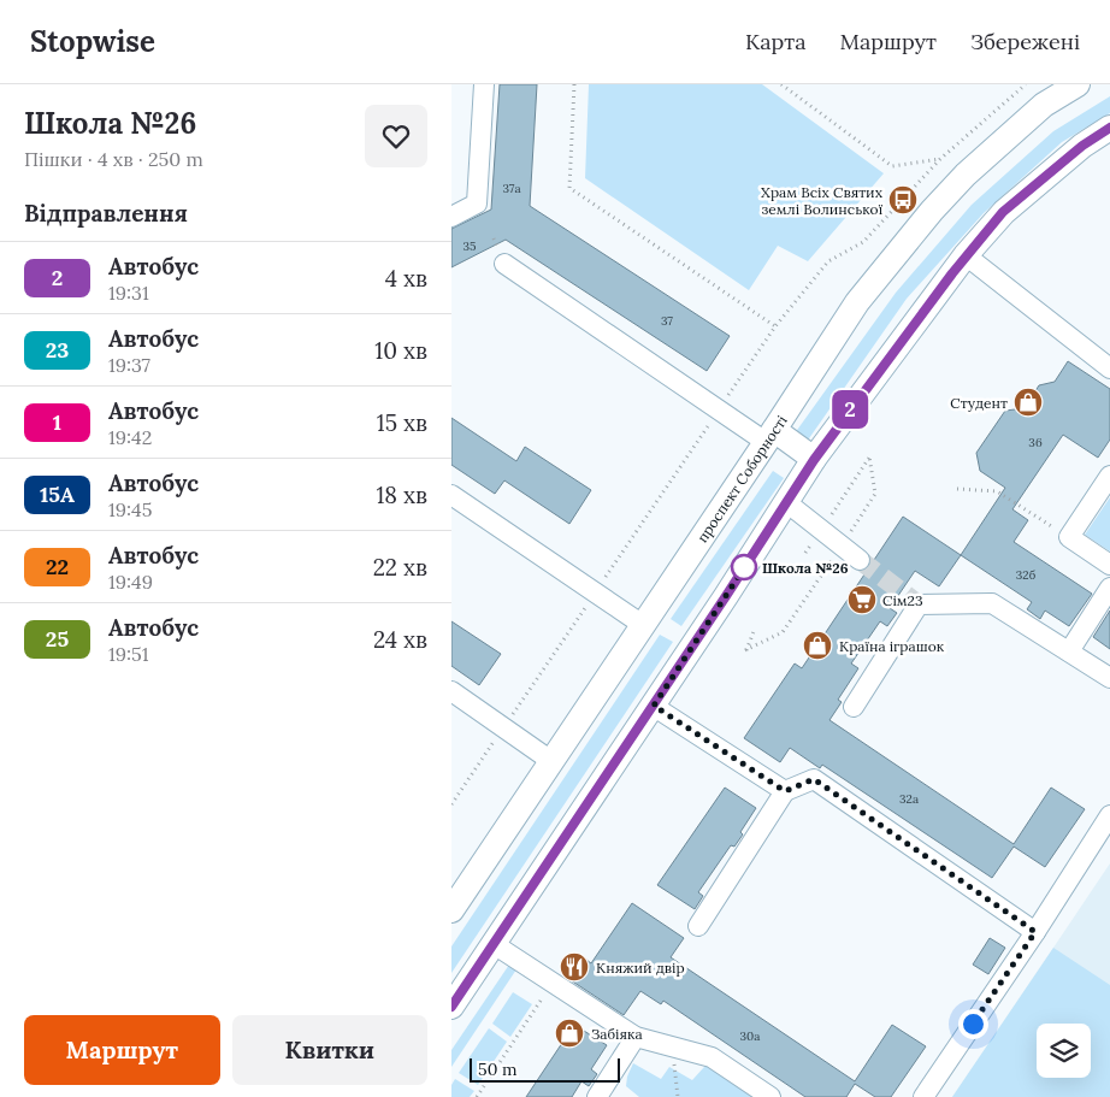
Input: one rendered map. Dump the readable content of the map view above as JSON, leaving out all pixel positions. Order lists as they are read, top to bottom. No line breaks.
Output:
{"streets":{"main road":["проспект Соборності"]},"places":{"bus stop":["Храм Всіх Святих землі Волинської"],"shop":["Студент","Країна іграшок","Забіяка"],"other":["Школа №26"],"supermarket":["Сім23"],"restaurant":["Княжий двір"]},"lines":["bus line 2"],"house_numbers":["37а","35","37","36","32б","32а","30а"],"scale_bar":"50 m","page":{"header":"Stopwise","nav":["Карта","Маршрут","Збережені"],"heading":[["Школа №26","Пішки · 4 хв · 250 m"],"Відправлення"],"on_map":"2","list":[{"mark":"2","name":"Автобус","note":"19:31","value":"4 хв"},{"mark":"23","name":"Автобус","note":"19:37","value":"10 хв"},{"mark":"1","name":"Автобус","note":"19:42","value":"15 хв"},{"mark":"15А","name":"Автобус","note":"19:45","value":"18 хв"},{"mark":"22","name":"Автобус","note":"19:49","value":"22 хв"},{"mark":"25","name":"Автобус","note":"19:51","value":"24 хв"}],"buttons":["Маршрут","Квитки"],"scale":"50 m"}}
